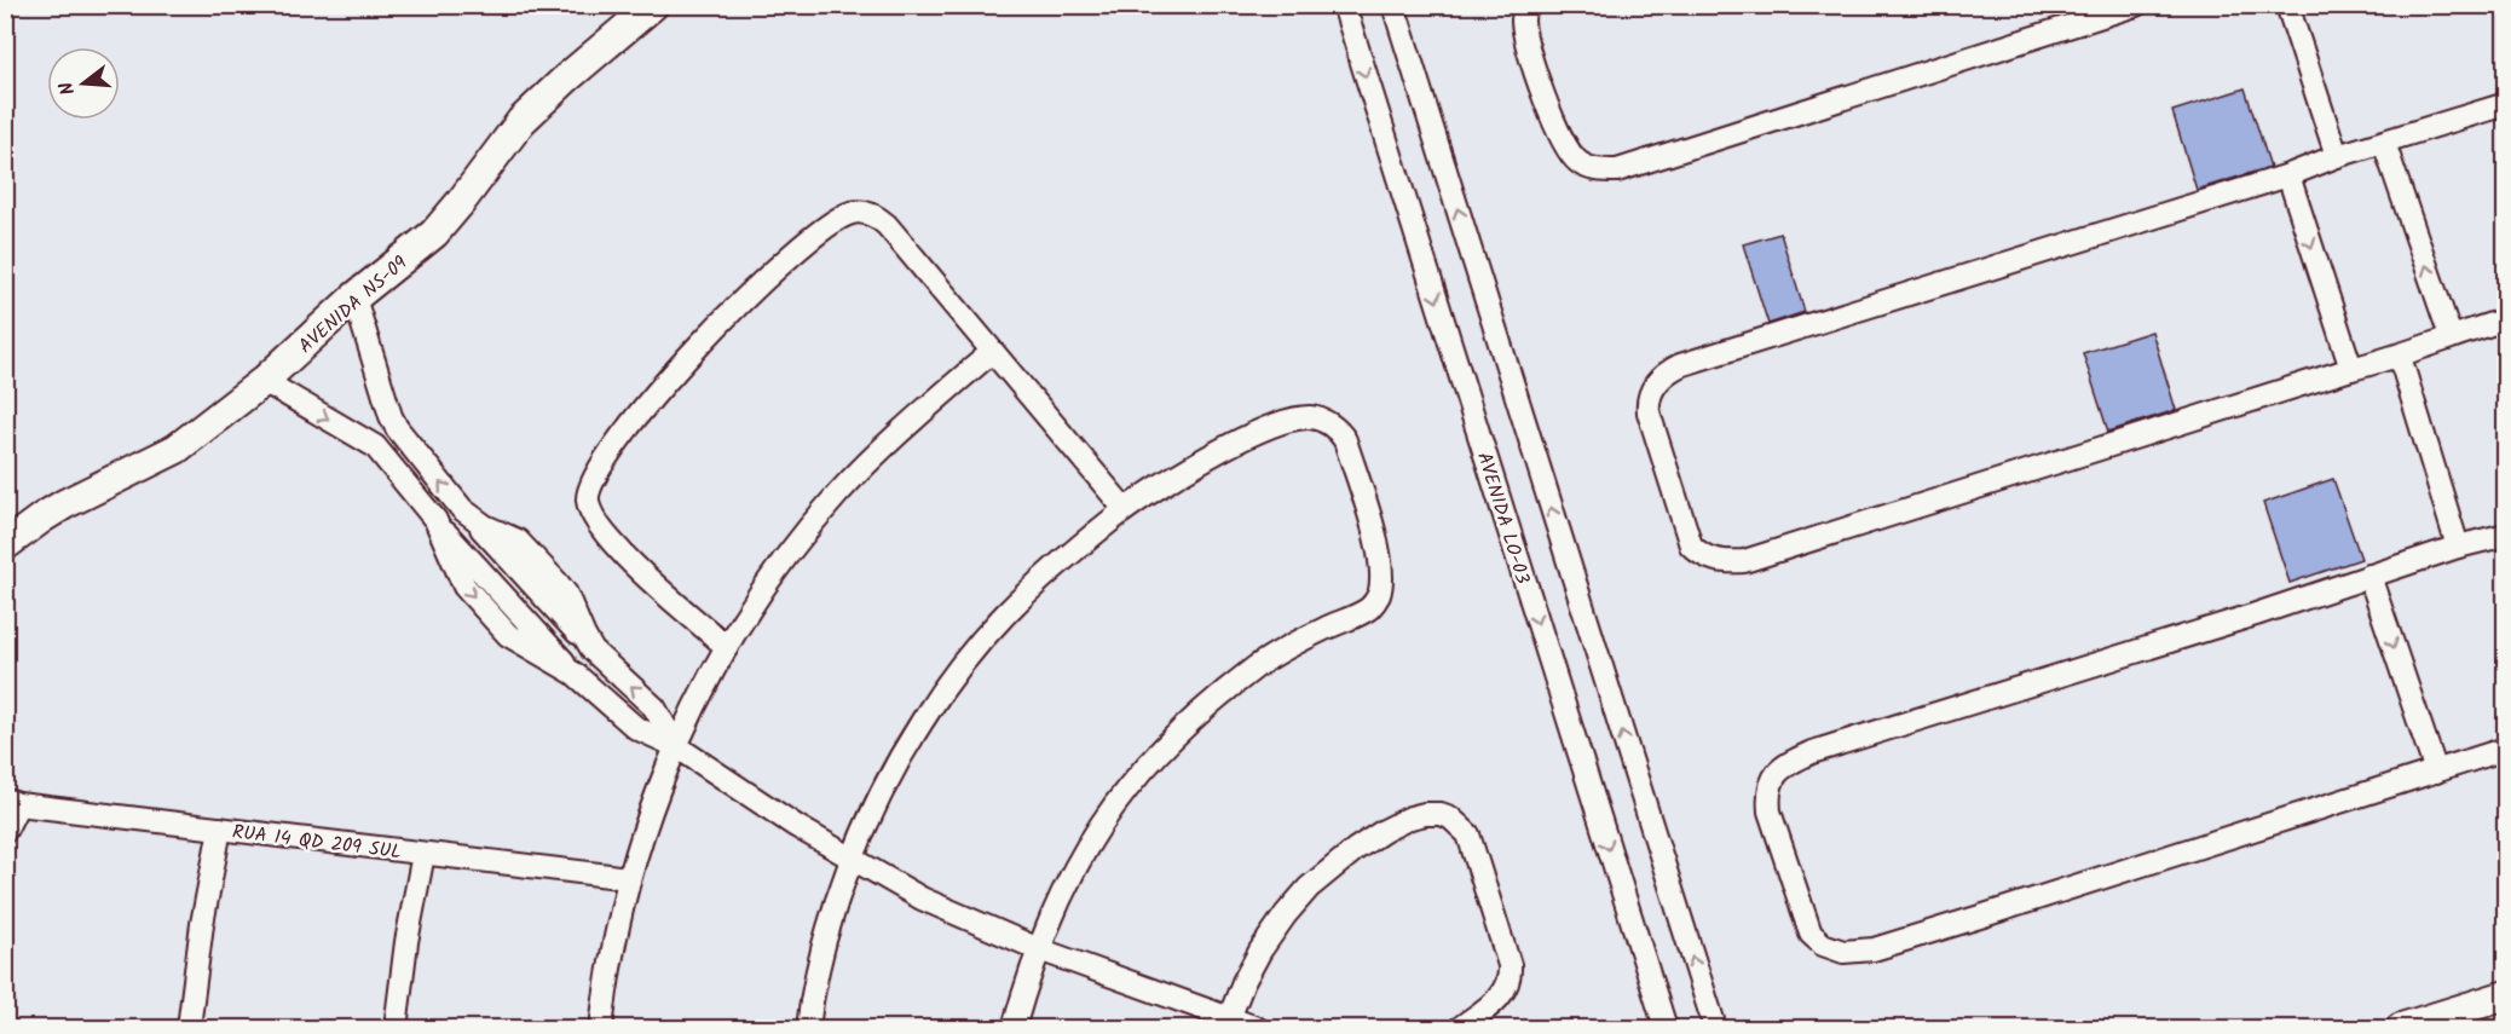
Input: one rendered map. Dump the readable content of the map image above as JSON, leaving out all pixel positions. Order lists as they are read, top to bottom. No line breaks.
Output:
{"streets":{"street":["AVENIDA NS-09","AVENIDA LO-03","RUA 14 QD 209 SUL"]},"north":"left"}
